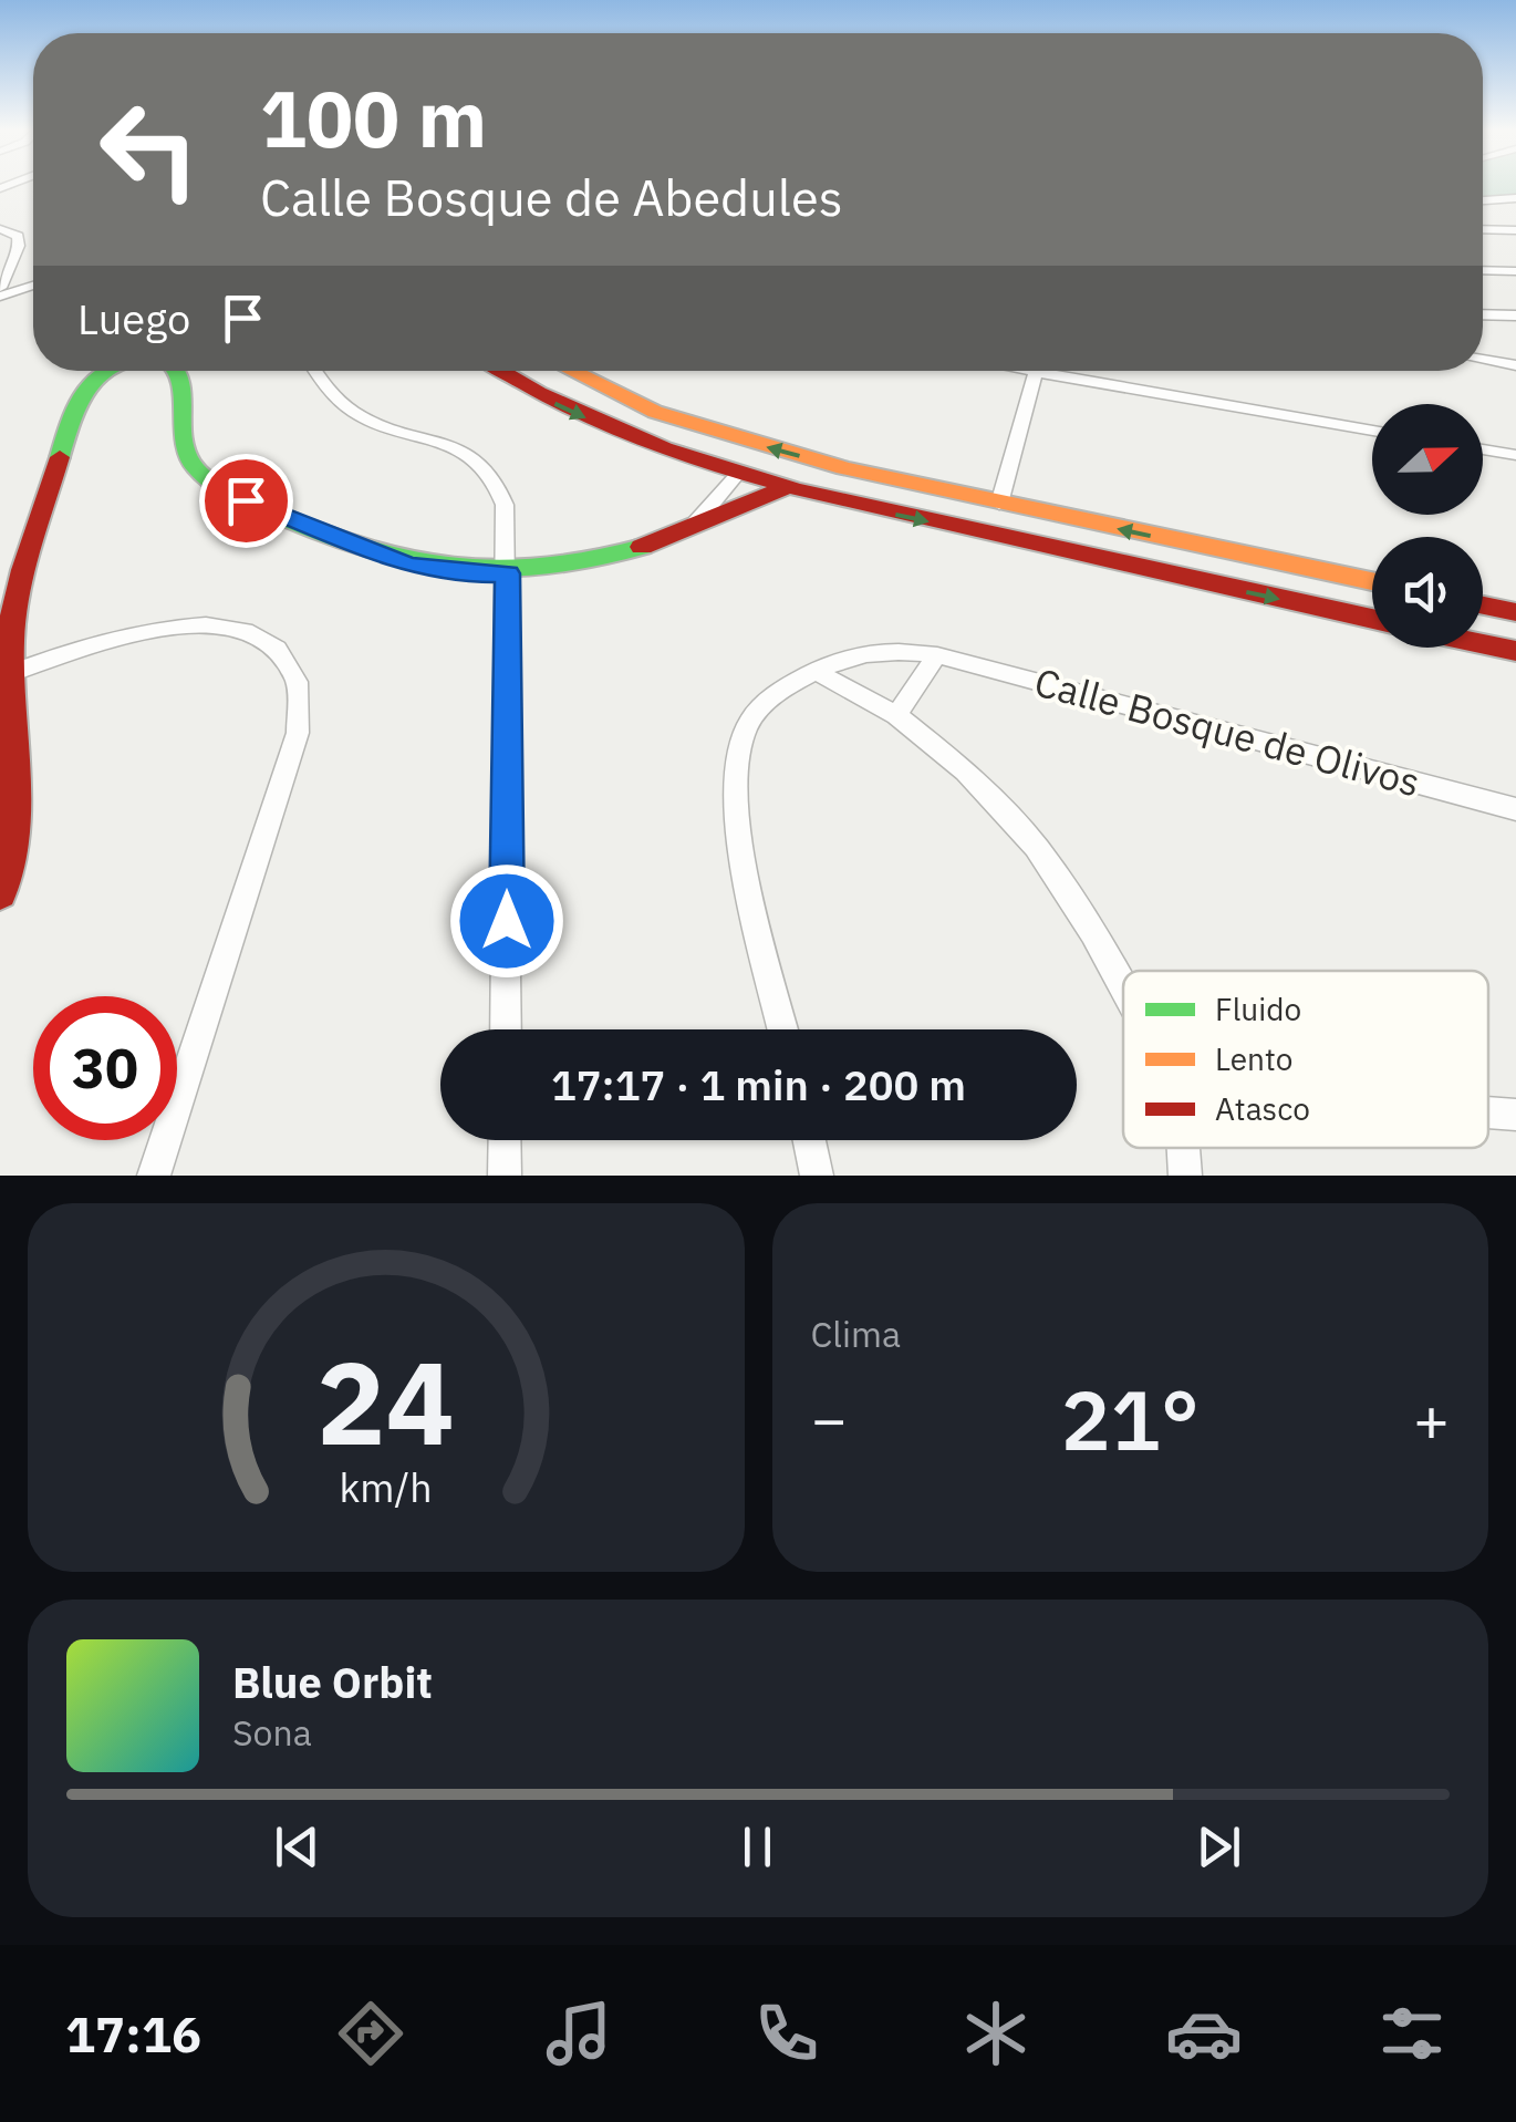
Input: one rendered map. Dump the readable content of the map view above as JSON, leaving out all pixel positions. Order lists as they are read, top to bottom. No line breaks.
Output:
{"streets":{"street":["Calle Bosque de Olivos"]},"legend":["Fluido","Lento","Atasco"],"north":"right","page":{"turn":["100 m","Calle Bosque de Abedules"],"then":"Luego","limit":"30","trip":"17:17 · 1 min · 200 m","tile":"Clima","heat":["−","21°","+"],"song":["Blue Orbit","Sona"],"tabs":"17:16","gauge":["24","km/h"]}}
